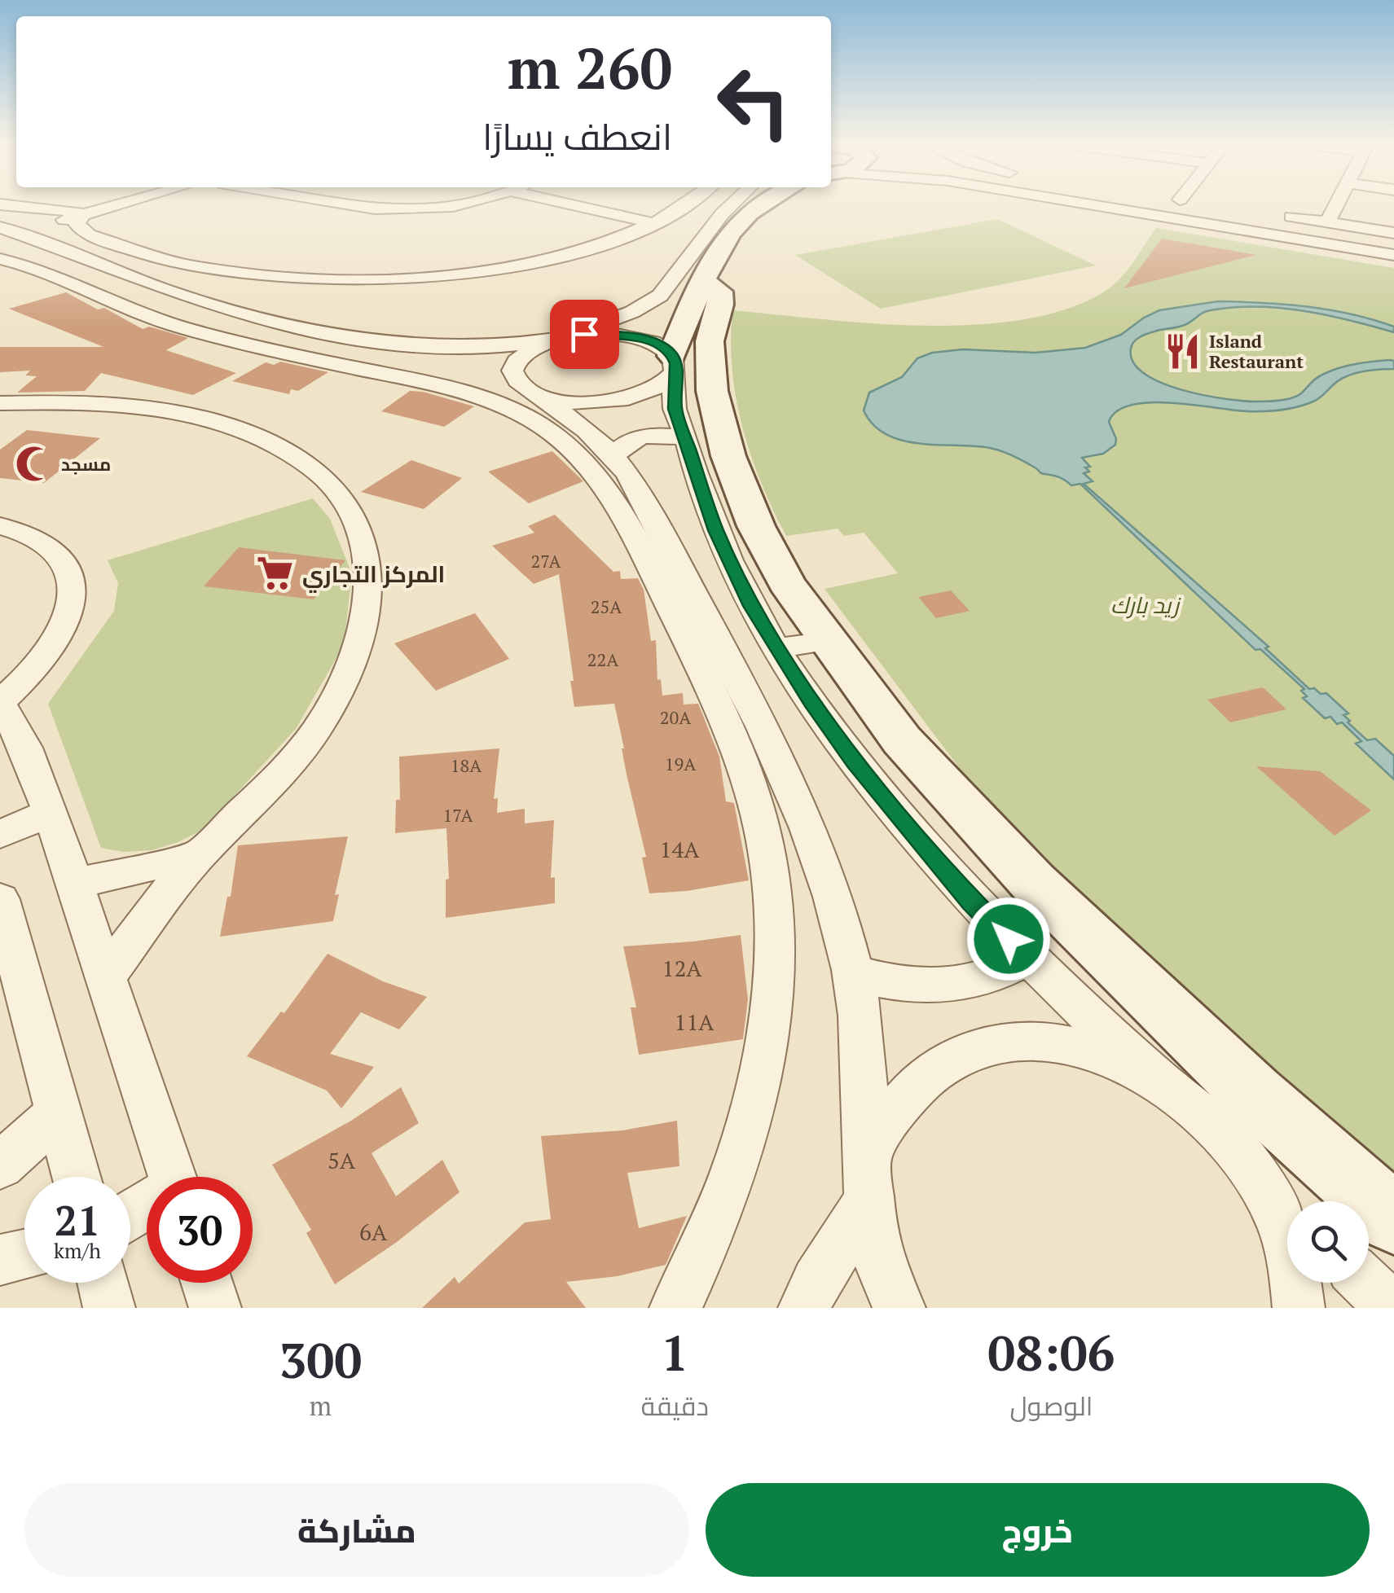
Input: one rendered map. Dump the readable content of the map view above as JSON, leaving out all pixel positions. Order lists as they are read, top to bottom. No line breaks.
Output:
{"parks":["زيد بارك"],"places":{"restaurant":["Island Restaurant"],"mosque":["مسجد"],"supermarket":["المركز التجاري"]},"house_numbers":["27A","25A","22A","20A","19A","18A","17A","14A","12A","11A","5A","6A"],"page":{"turn":["260 m","انعطف يسارًا"],"speed":"21 km/h","limit":"30","eta":["08:06","الوصول","1","دقيقة","300","m"],"buttons":["خروج","مشاركة"]}}
